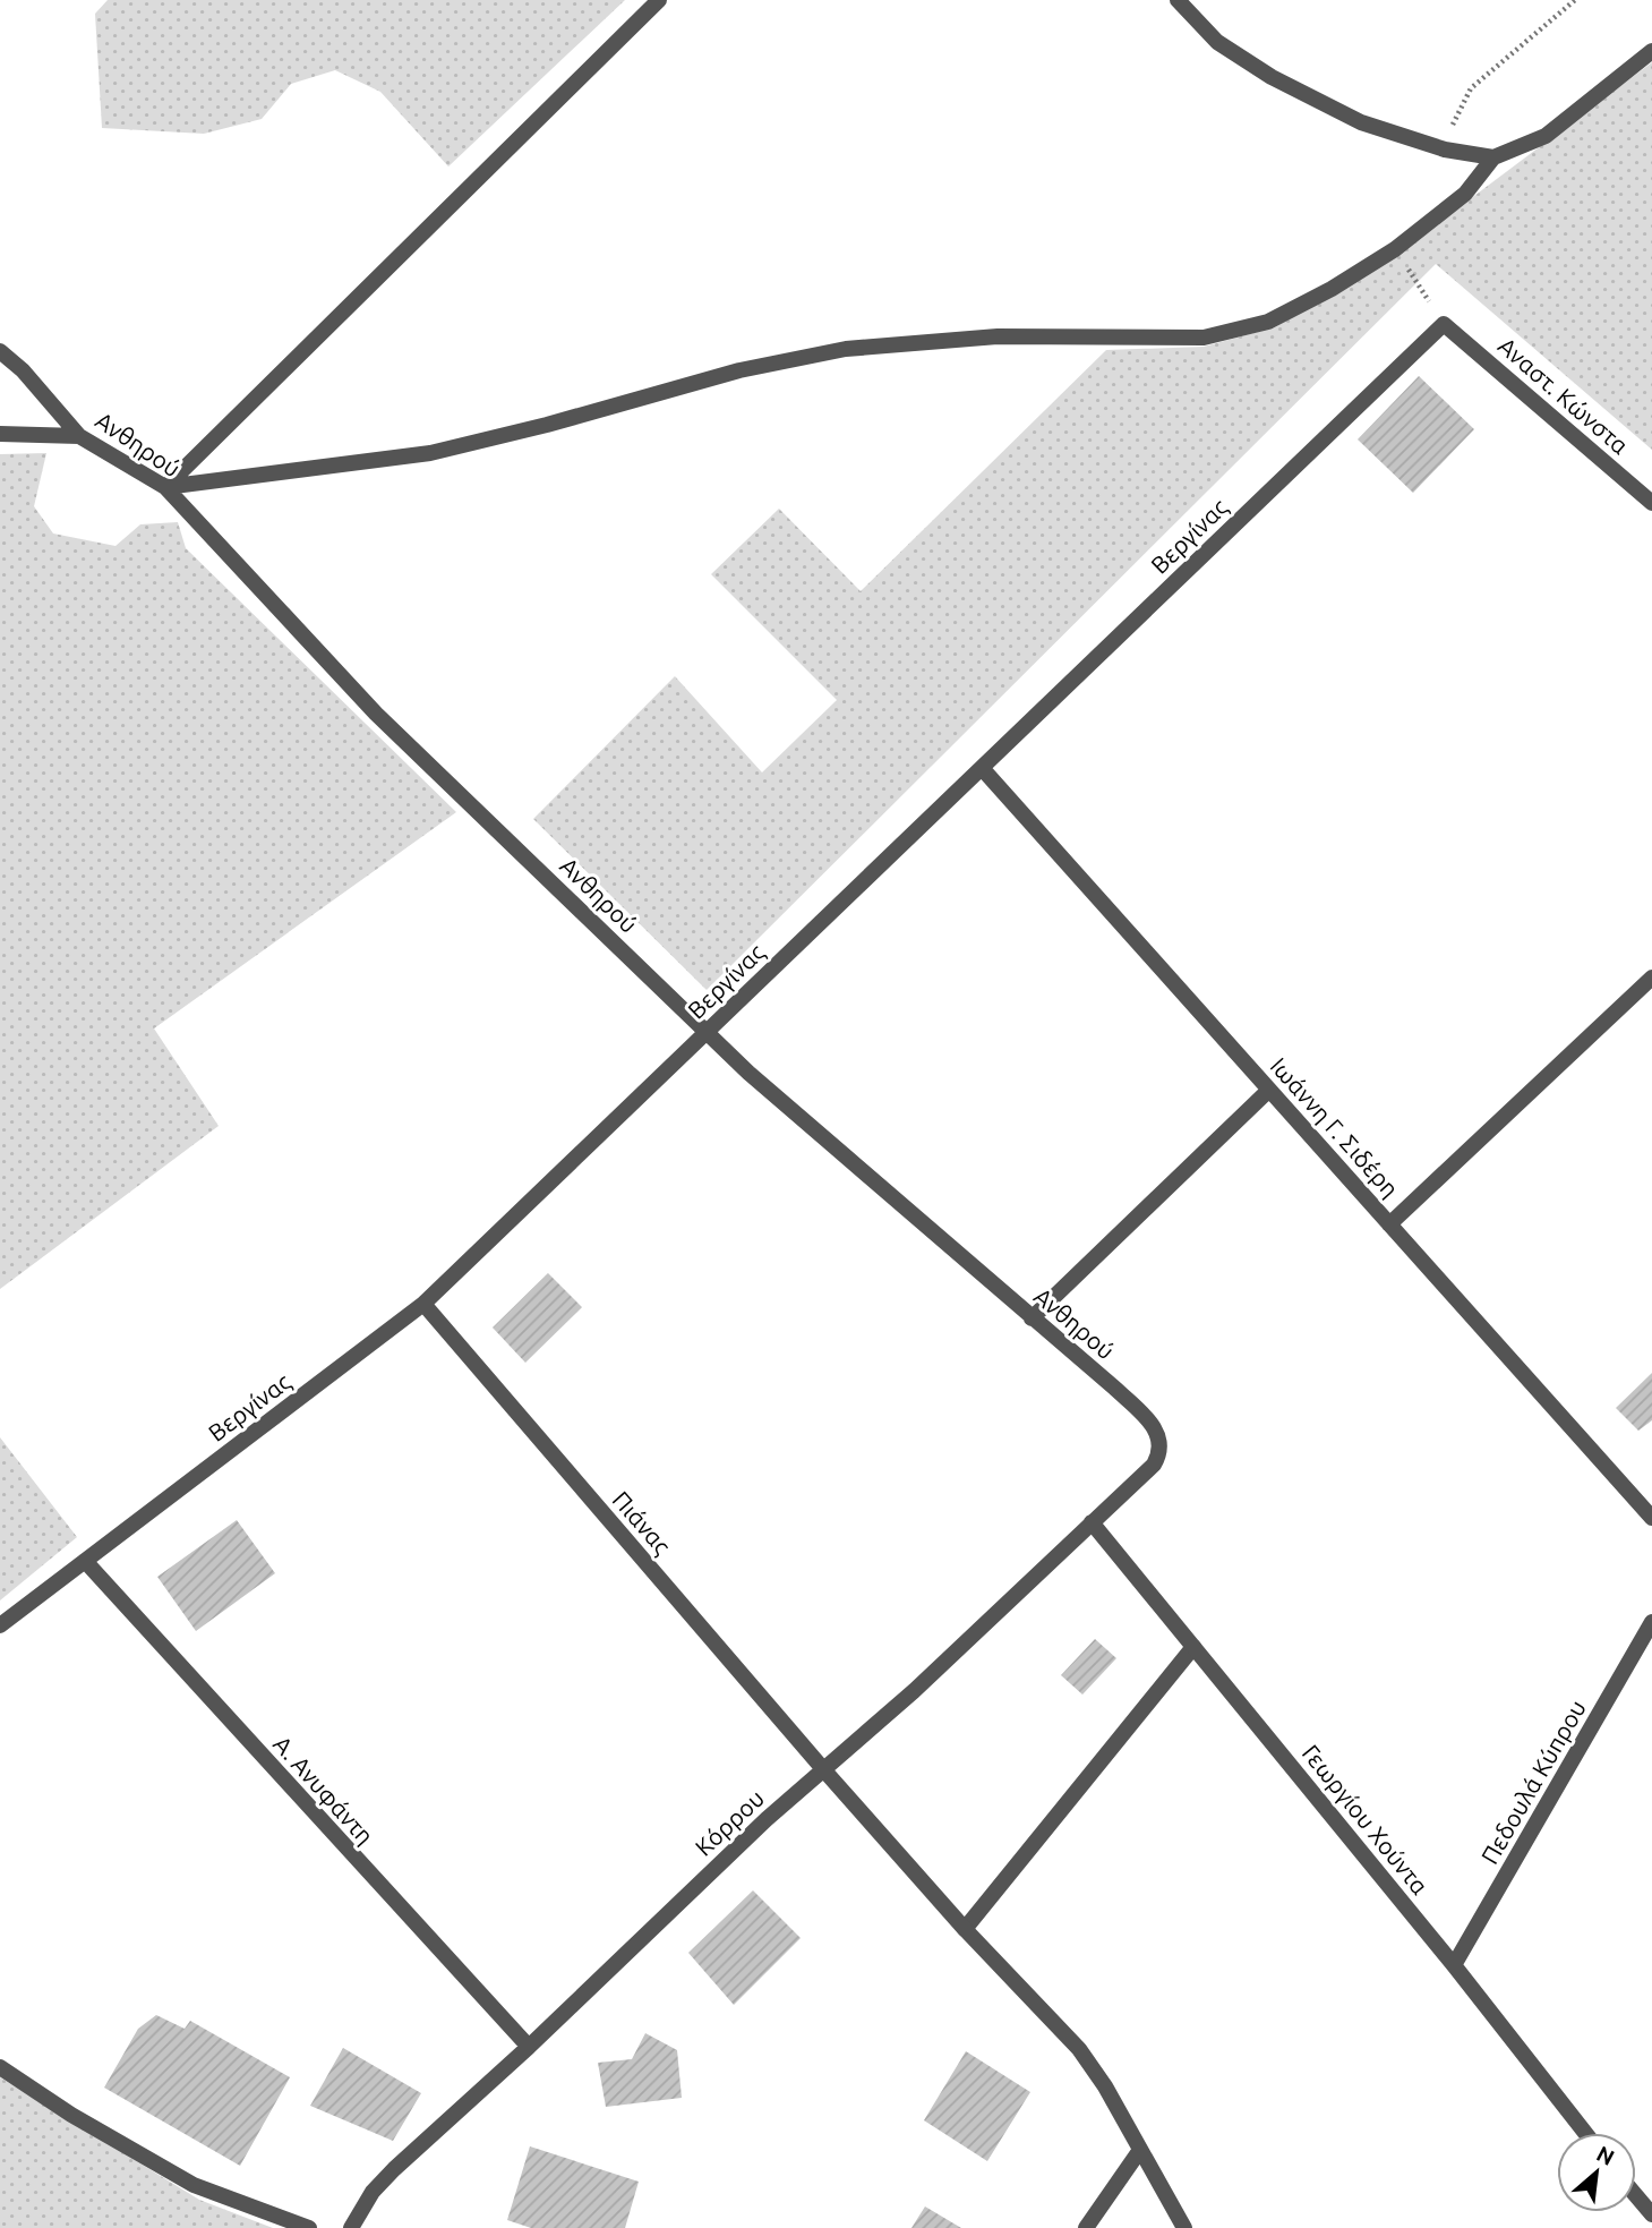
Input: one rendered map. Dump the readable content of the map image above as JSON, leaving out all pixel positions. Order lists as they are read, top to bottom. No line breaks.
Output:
{"streets":{"street":["Αναστ. Κώνστα","Ανθηρού","Βεργίνας","Ιωάννη Γ. Σιδέρη","Πιάνας","Πεδουλά Κύπρου","Α. Ανυφάντη","Γεωργίου Χούντα","Κόρρου"]},"crossings":[["Αναστ. Κώνστα","Βεργίνας"],["Ανθηρού","Βεργίνας"],["Ανθηρού","Κόρρου"],["Βεργίνας","Ιωάννη Γ. Σιδέρη"],["Βεργίνας","Πιάνας"],["Βεργίνας","Α. Ανυφάντη"],["Πιάνας","Κόρρου"],["Πεδουλά Κύπρου","Γεωργίου Χούντα"],["Α. Ανυφάντη","Κόρρου"],["Γεωργίου Χούντα","Κόρρου"]],"north":"top right"}
